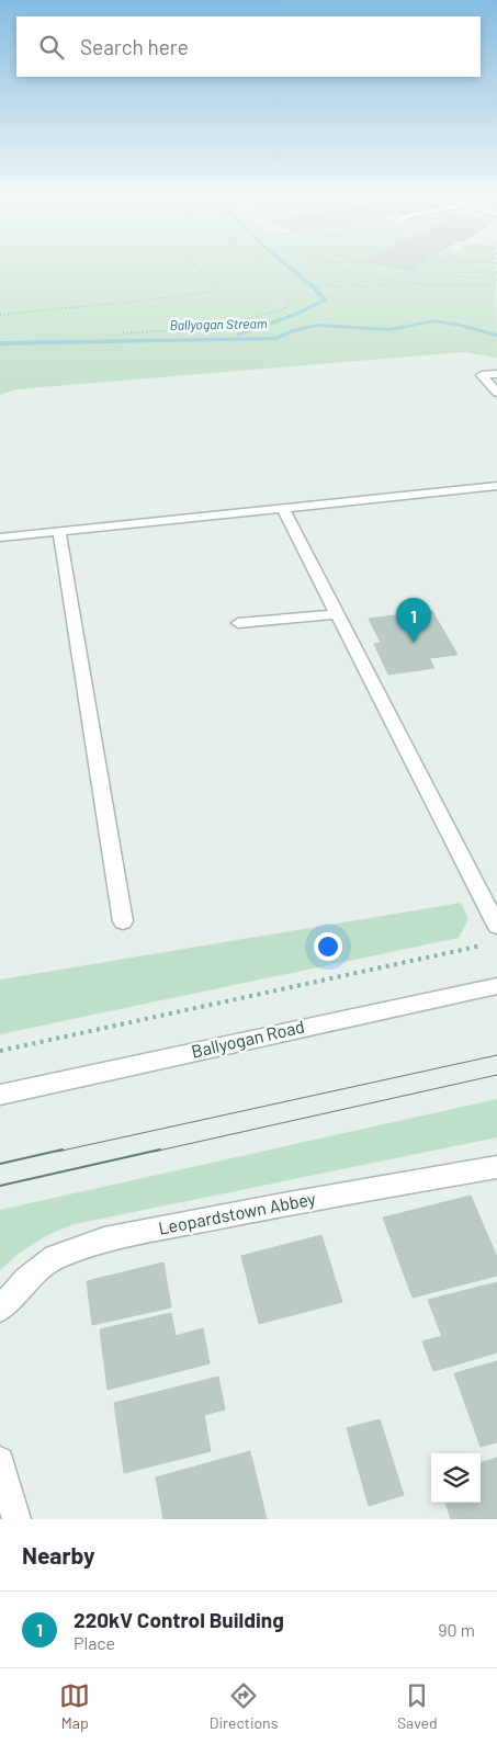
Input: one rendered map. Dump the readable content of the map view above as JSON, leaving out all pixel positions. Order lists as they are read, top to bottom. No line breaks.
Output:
{"streets":{"street":["Ballyogan Road","Leopardstown Abbey"]},"water":["Ballyogan Stream"],"page":{"search":"Search here","pins":"1","heading":"Nearby","list":[{"mark":"1","name":"220kV Control Building","note":"Place","value":"90 m"}],"nav":["Map","Directions","Saved"]}}
